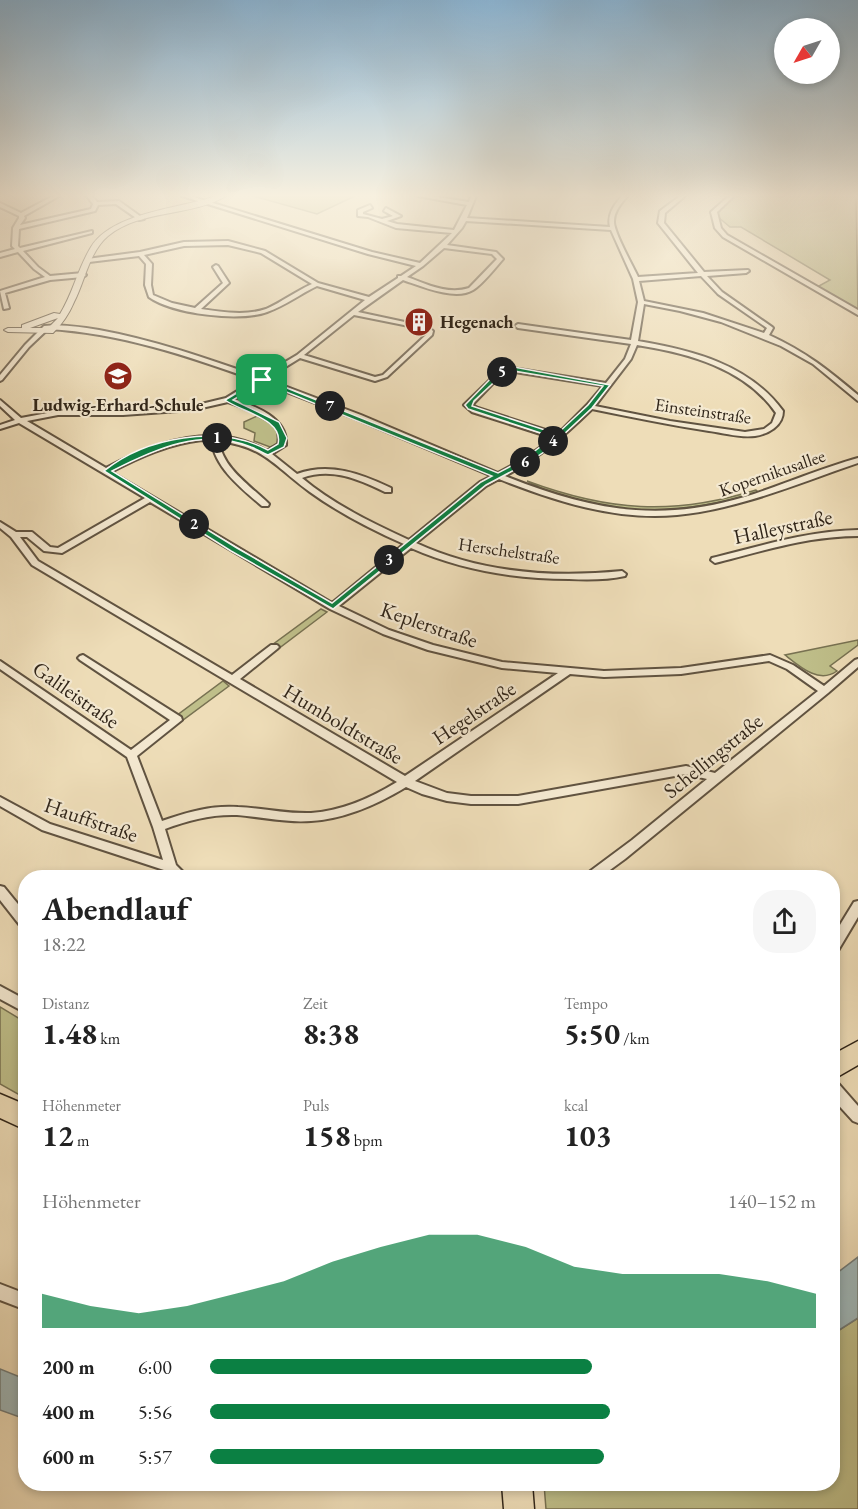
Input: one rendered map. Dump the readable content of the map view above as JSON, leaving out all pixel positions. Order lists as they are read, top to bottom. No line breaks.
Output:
{"streets":{"street":["Einsteinstraße","Kopernikusallee","Halleystraße","Herschelstraße","Keplerstraße","Galileistraße","Hegelstraße","Humboldtstraße","Schellingstraße","Hauffstraße"]},"crossings":[["Herschelstraße","Keplerstraße"],["Keplerstraße","Hegelstraße"],["Keplerstraße","Schellingstraße"],["Hegelstraße","Humboldtstraße"],["Humboldtstraße","Schellingstraße"]],"places":{"building":["Hegenach"],"school or university":["Ludwig-Erhard-Schule"]},"north":"bottom left","page":{"pins":["5","7","1","4","6","2","3"],"heading":["Abendlauf","18:22"],"stats":[["Distanz","1.48 km"],["Zeit","8:38"],["Tempo","5:50 /km"],["Höhenmeter","12 m"],["Puls","158 bpm"],["kcal","103"]],"chart":["Höhenmeter","140–152 m"],"list":[{"name":"200 m","note":"6:00"},{"name":"400 m","note":"5:56"},{"name":"600 m","note":"5:57"}]}}
